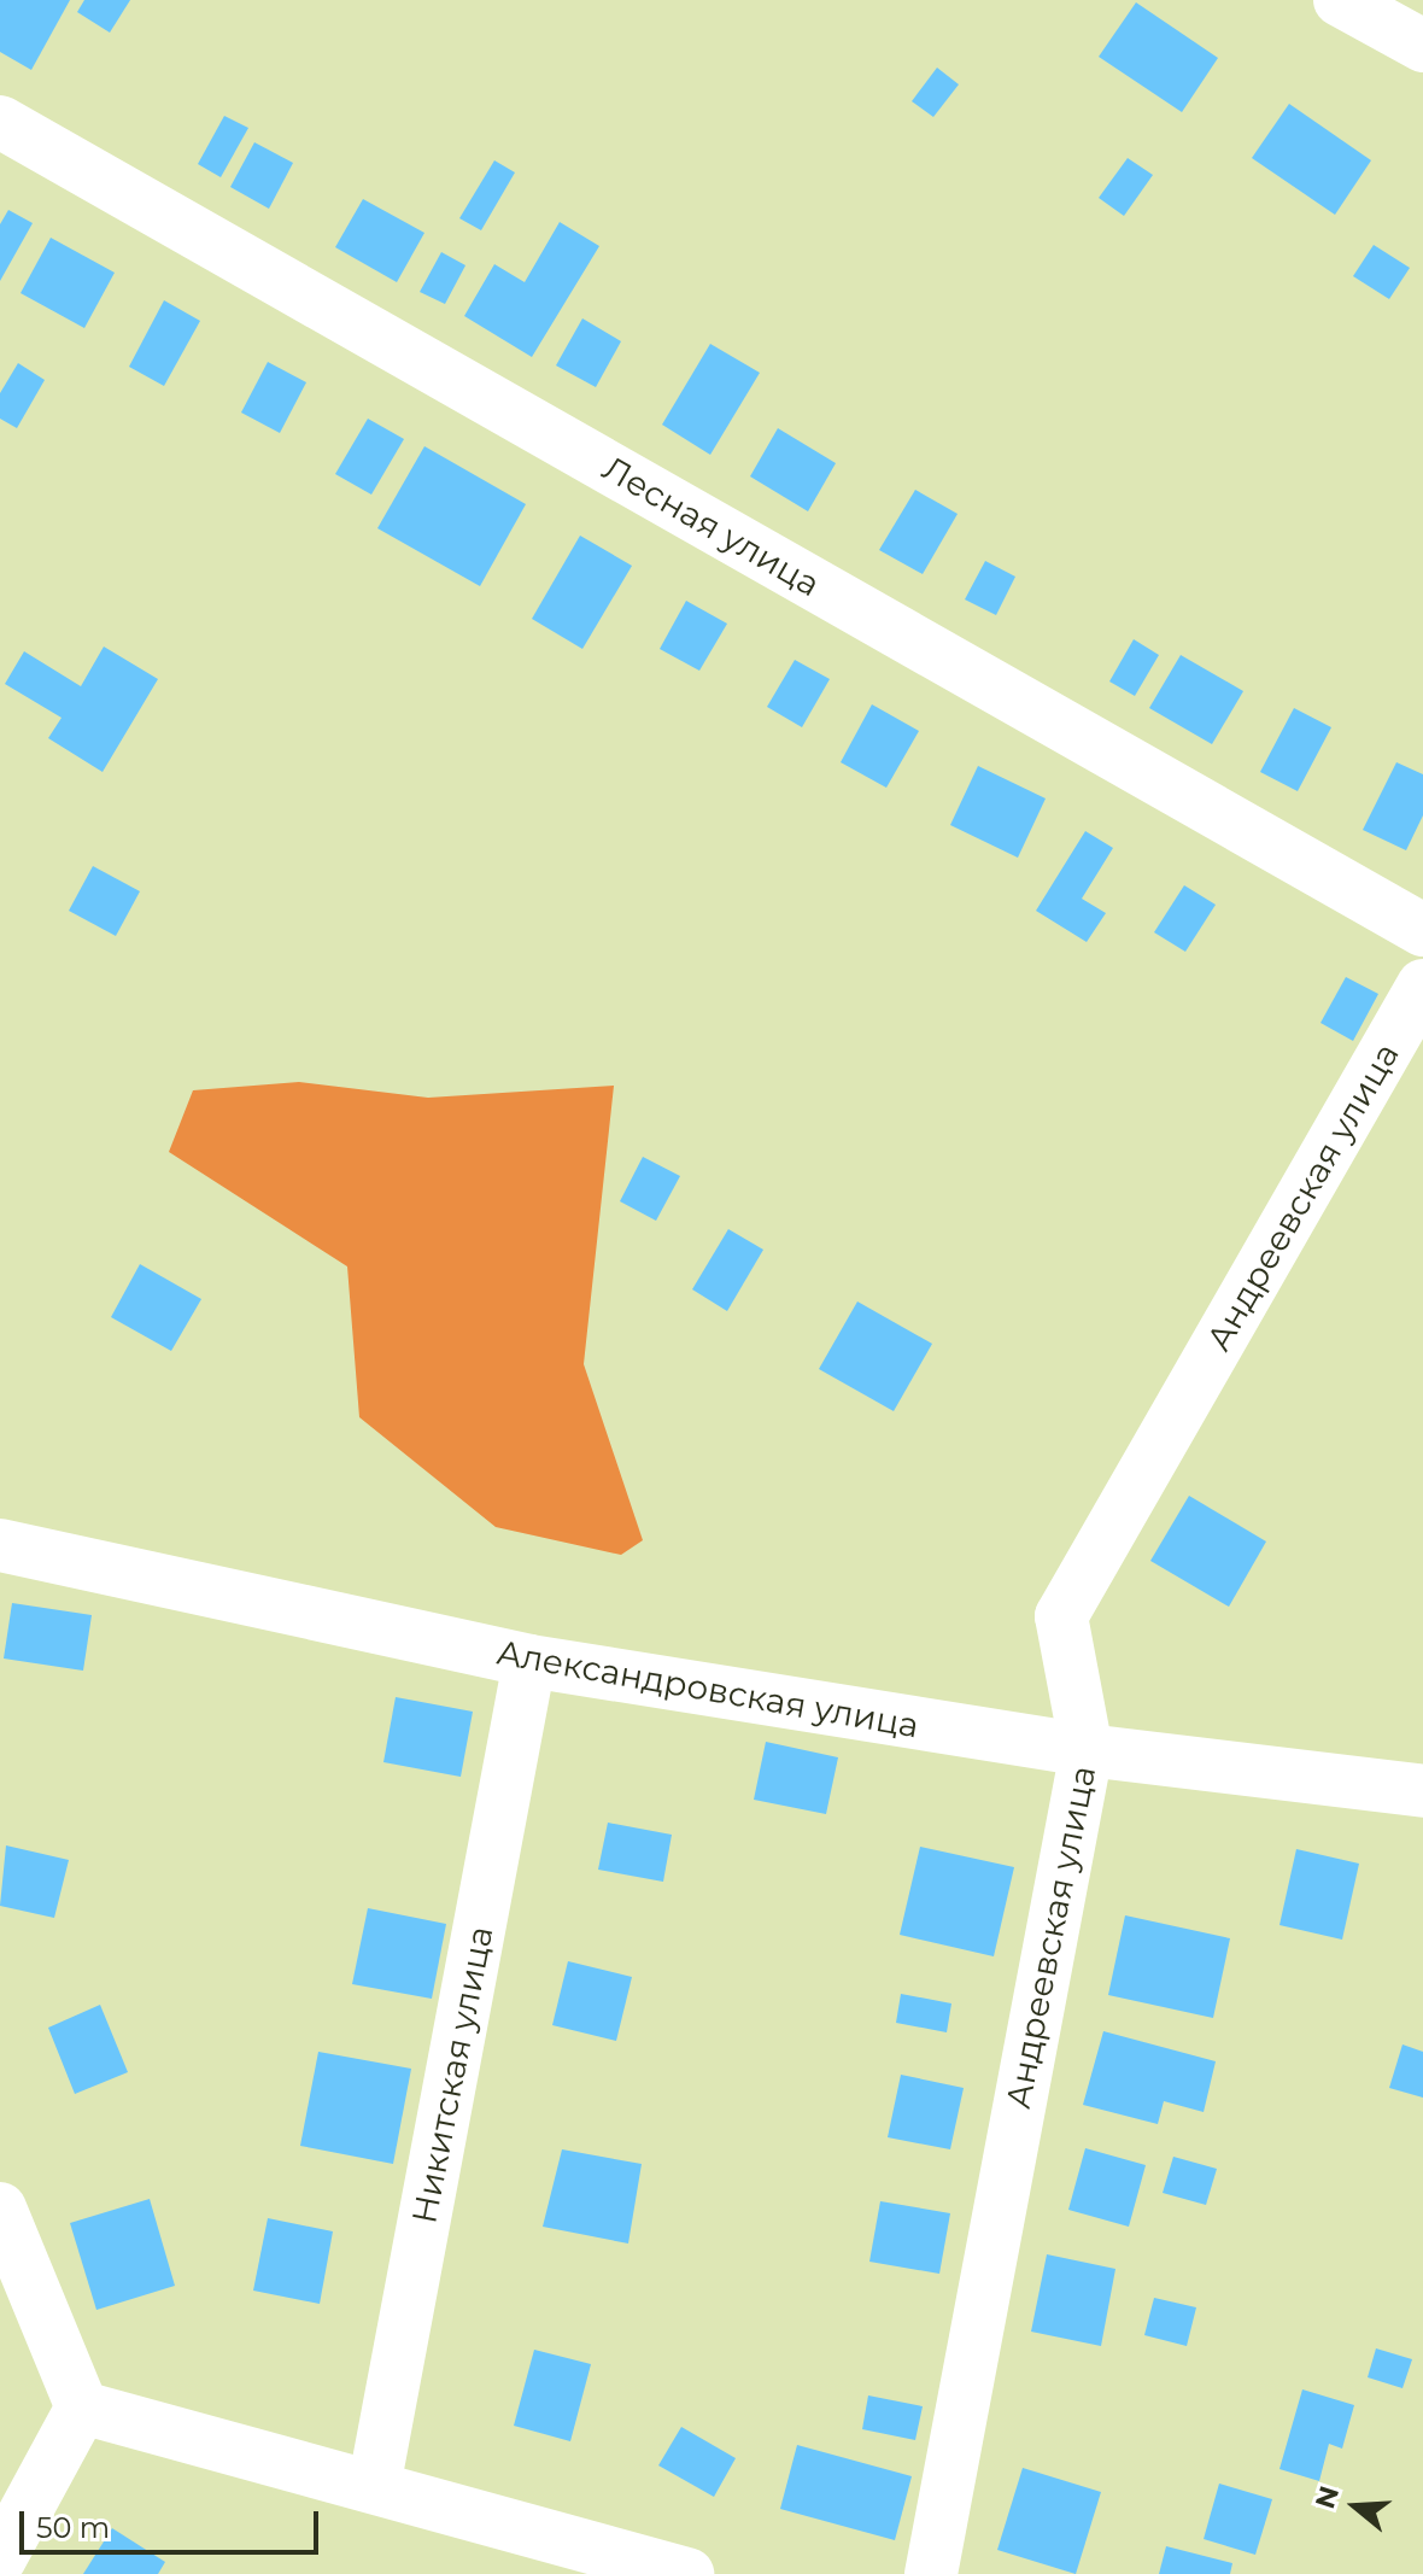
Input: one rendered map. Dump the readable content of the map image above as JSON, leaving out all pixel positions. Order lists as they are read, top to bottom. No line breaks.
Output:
{"streets":{"street":["Лесная улица","Андреевская улица","Александровская улица","Никитская улица"]},"crossings":[["Андреевская улица","Александровская улица"],["Александровская улица","Никитская улица"]],"scale_bar":"50 m","north":"left"}
